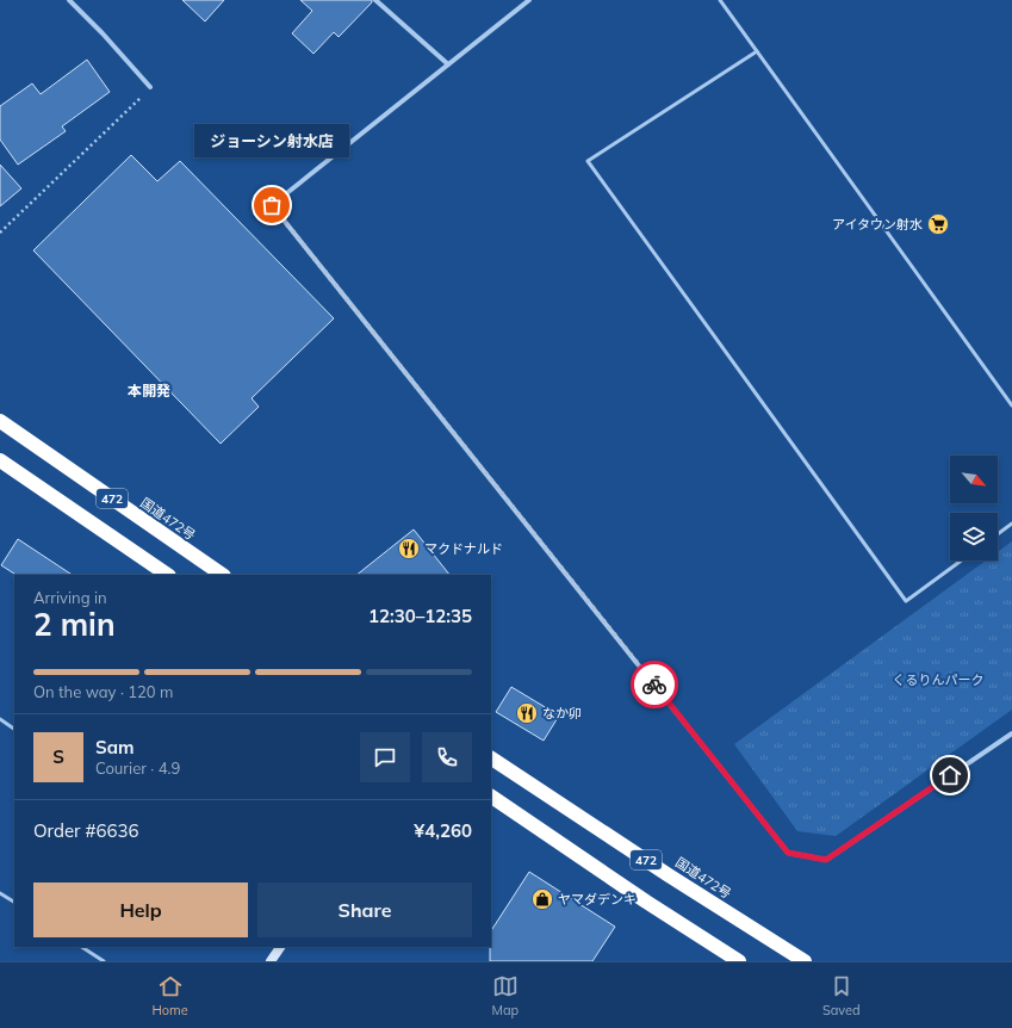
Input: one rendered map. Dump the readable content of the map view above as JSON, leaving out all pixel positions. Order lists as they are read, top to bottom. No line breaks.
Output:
{"streets":{"highway":["472","国道472号"]},"districts":["本開発"],"parks":["くるりんパーク"],"places":{"other":["ジョーシン射水店"],"supermarket":["アイタウン射水"],"restaurant":["マクドナルド","なか卯"],"shop":["ヤマダデンキ"]},"north":"bottom right","page":{"bubble":"ジョーシン射水店","heading":["2 min","Arriving in","12:30–12:35"],"panel":["Sam","Courier · 4.9","Order #6636","¥4,260"],"bar":"On the way · 120 m","round":"S","buttons":["Help","Share"],"tabs":["Home","Map","Saved"]}}
